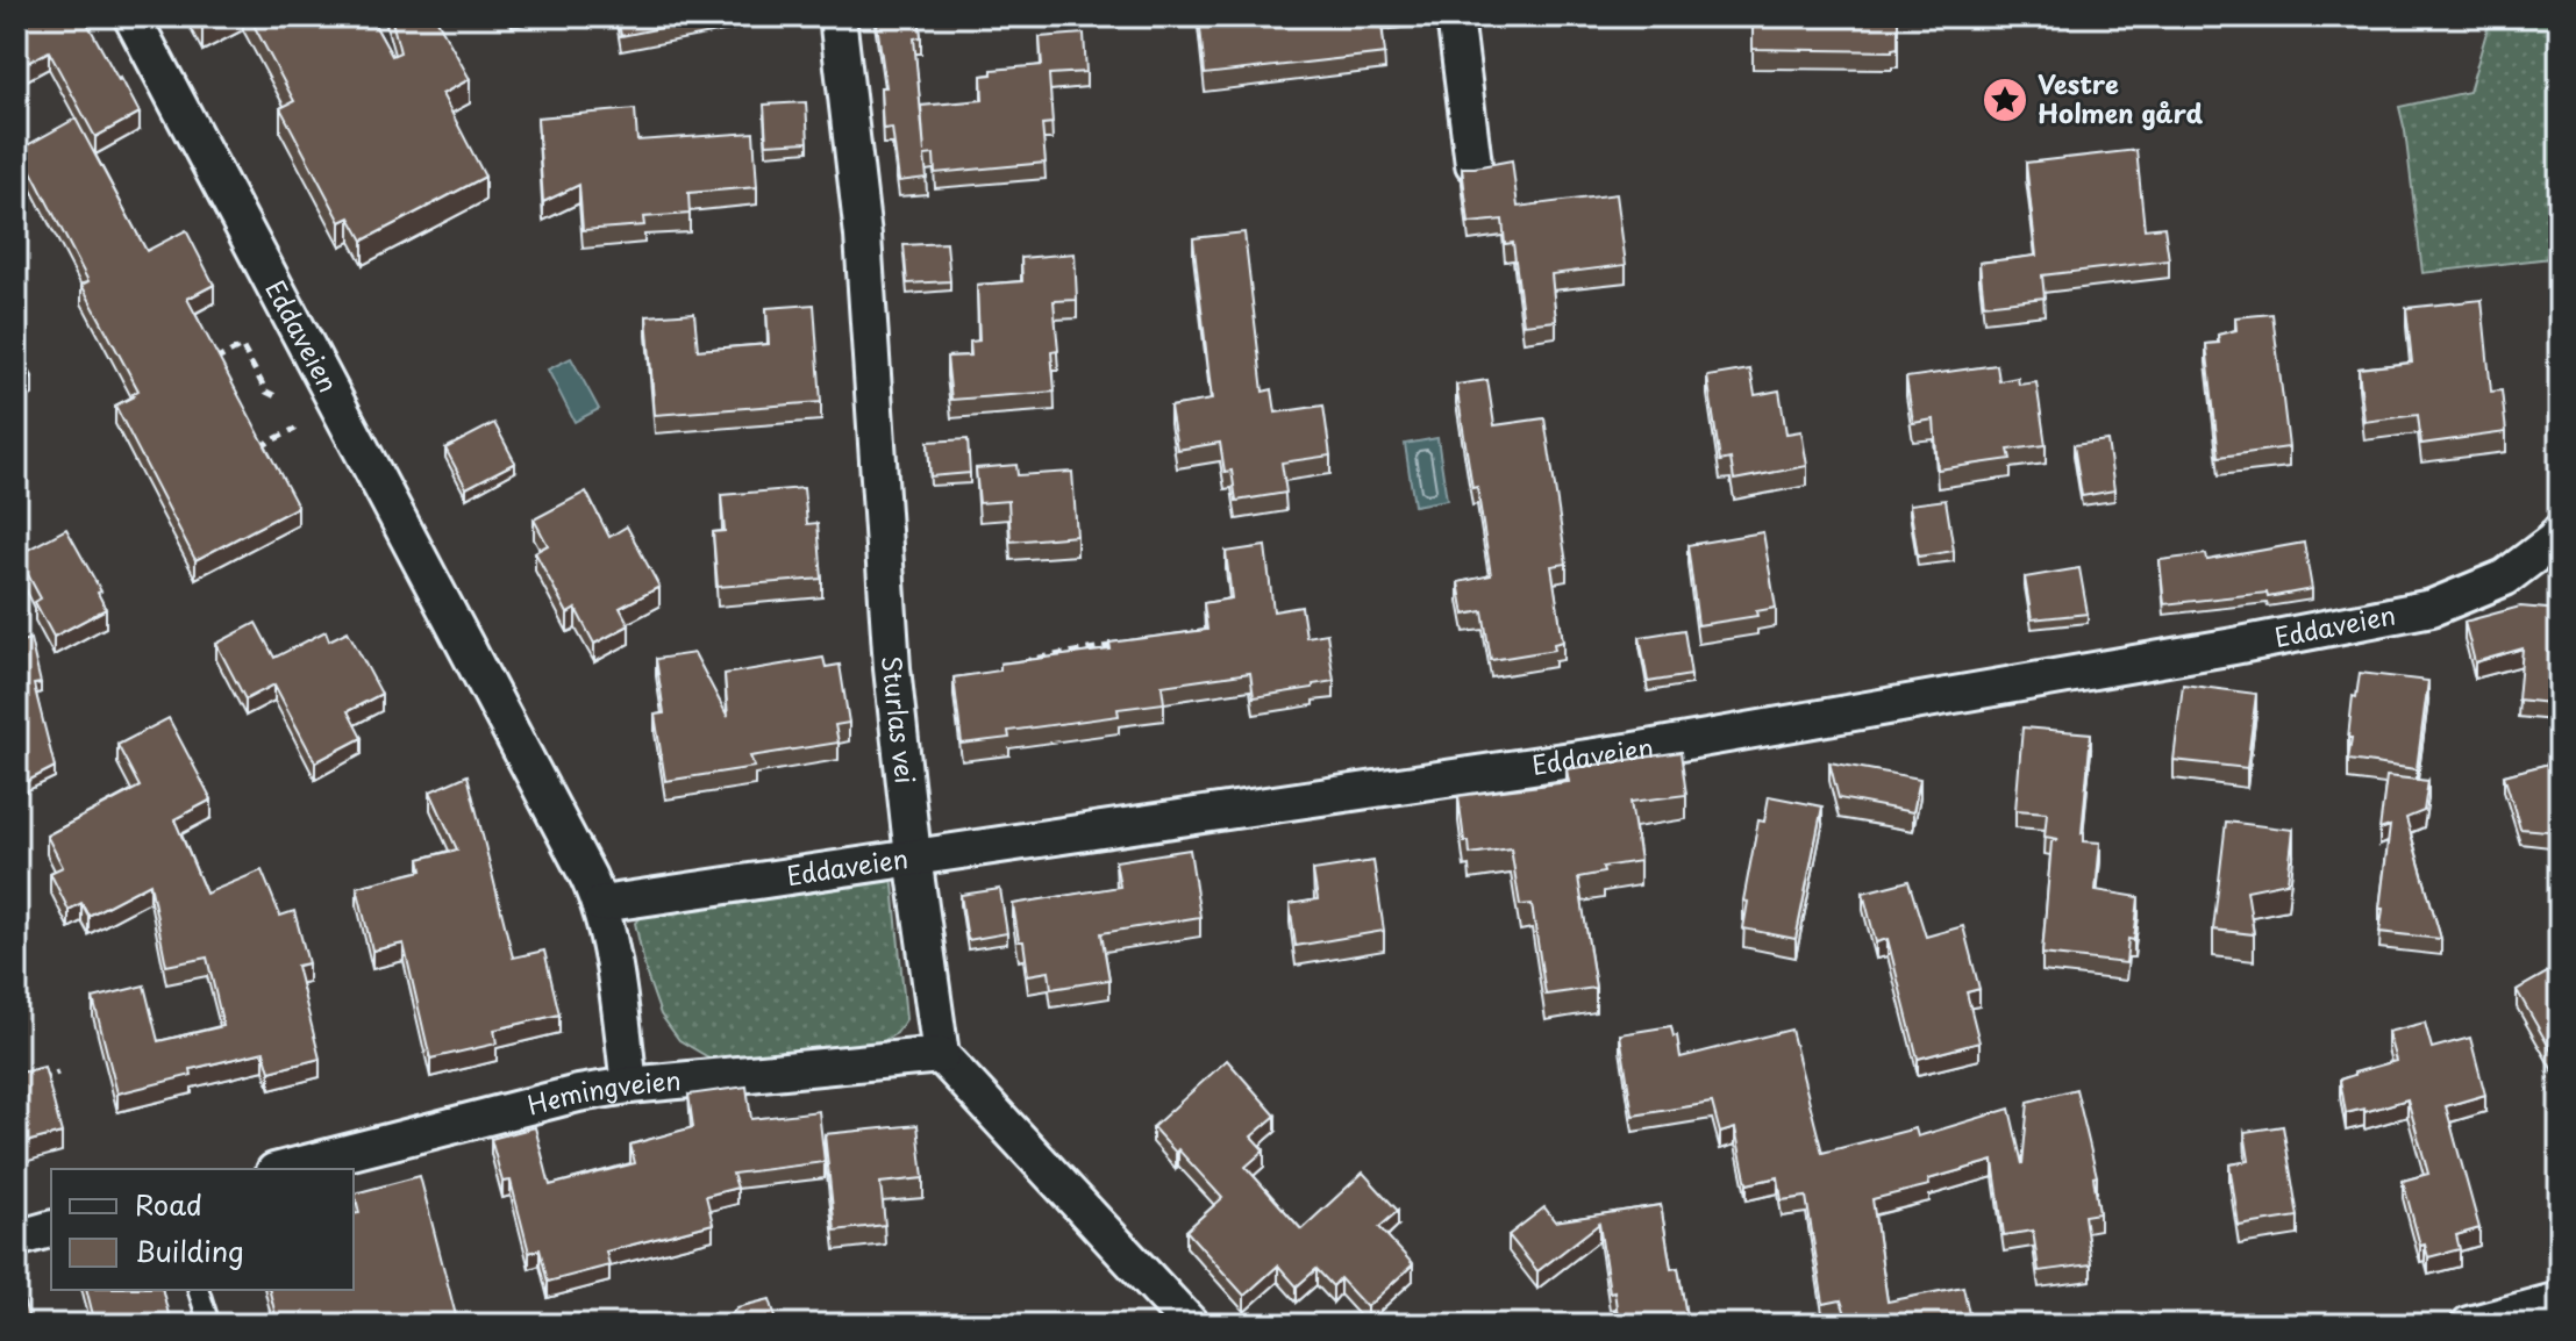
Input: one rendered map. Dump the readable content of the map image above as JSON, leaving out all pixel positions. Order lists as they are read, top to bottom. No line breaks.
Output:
{"streets":{"street":["Eddaveien","Sturlas vei","Hemingveien"]},"crossings":[["Eddaveien","Sturlas vei"],["Eddaveien","Hemingveien"],["Sturlas vei","Hemingveien"]],"places":{"place":["Vestre Holmen gård"]},"legend":["Road","Building"]}
